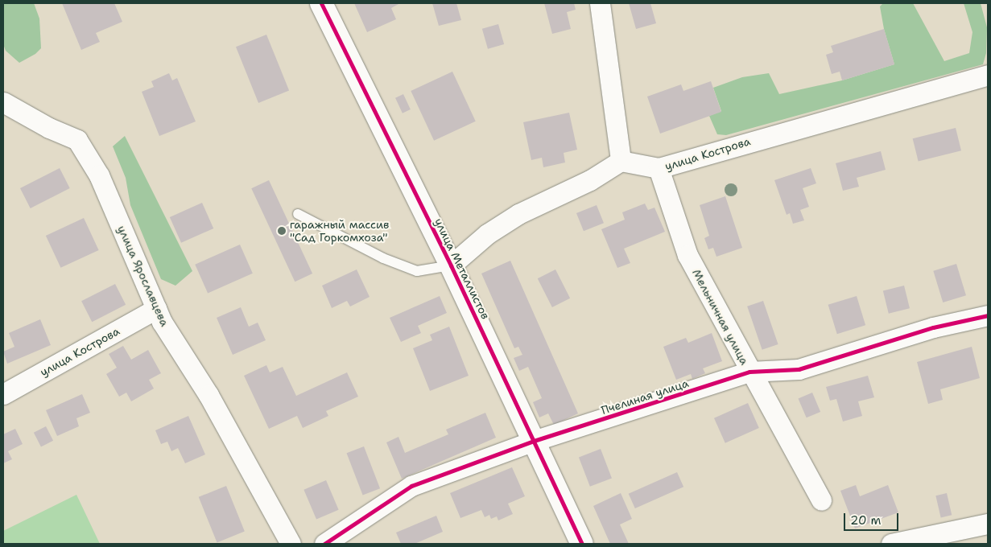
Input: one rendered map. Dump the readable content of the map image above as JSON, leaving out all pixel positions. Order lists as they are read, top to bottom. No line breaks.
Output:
{"streets":{"street":["улица Кострова","улица Металлистов","улица Ярославцева","Мельничная улица","Пчелиная улица"]},"crossings":[["улица Кострова","улица Ярославцева"],["улица Кострова","Мельничная улица"],["улица Металлистов","Пчелиная улица"],["Мельничная улица","Пчелиная улица"]],"places":["гаражный массив \"Сад Горкомхоза\""],"scale_bar":"20 m"}
